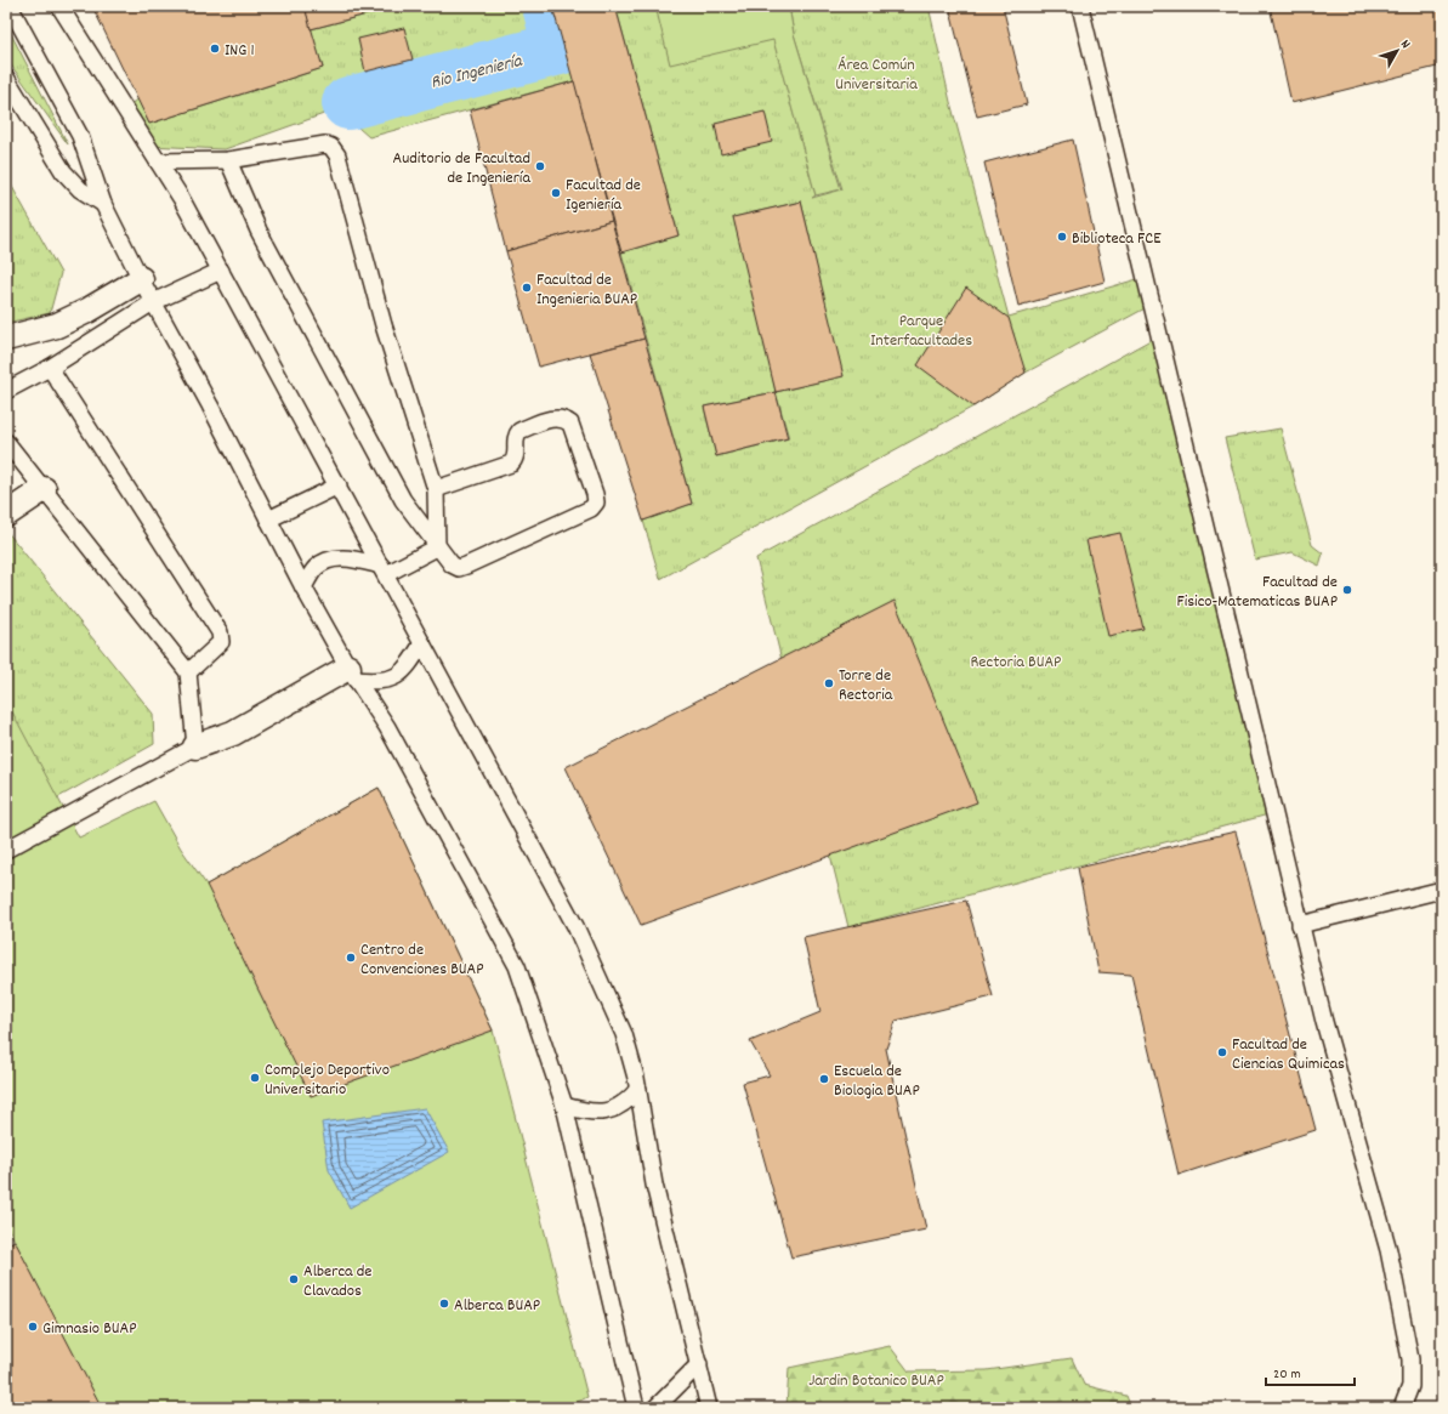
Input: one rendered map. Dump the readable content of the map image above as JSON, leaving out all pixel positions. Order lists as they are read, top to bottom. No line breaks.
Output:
{"water":["Rio Ingeniería"],"parks":["Área Común Universitaria","Parque Interfacultades","Rectoria BUAP","Jardin Botanico BUAP"],"places":["ING 1","Auditorio de Facultad de Ingeniería","Facultad de Igeniería","Biblioteca FCE","Facultad de Ingenieria BUAP","Facultad de Fisico-Matematicas BUAP","Torre de Rectoria","Centro de Convenciones BUAP","Facultad de Ciencias Quimicas","Complejo Deportivo Universitario","Escuela de Biologia BUAP","Alberca de Clavados","Alberca BUAP","Gimnasio BUAP"],"scale_bar":"20 m","north":"top right"}
